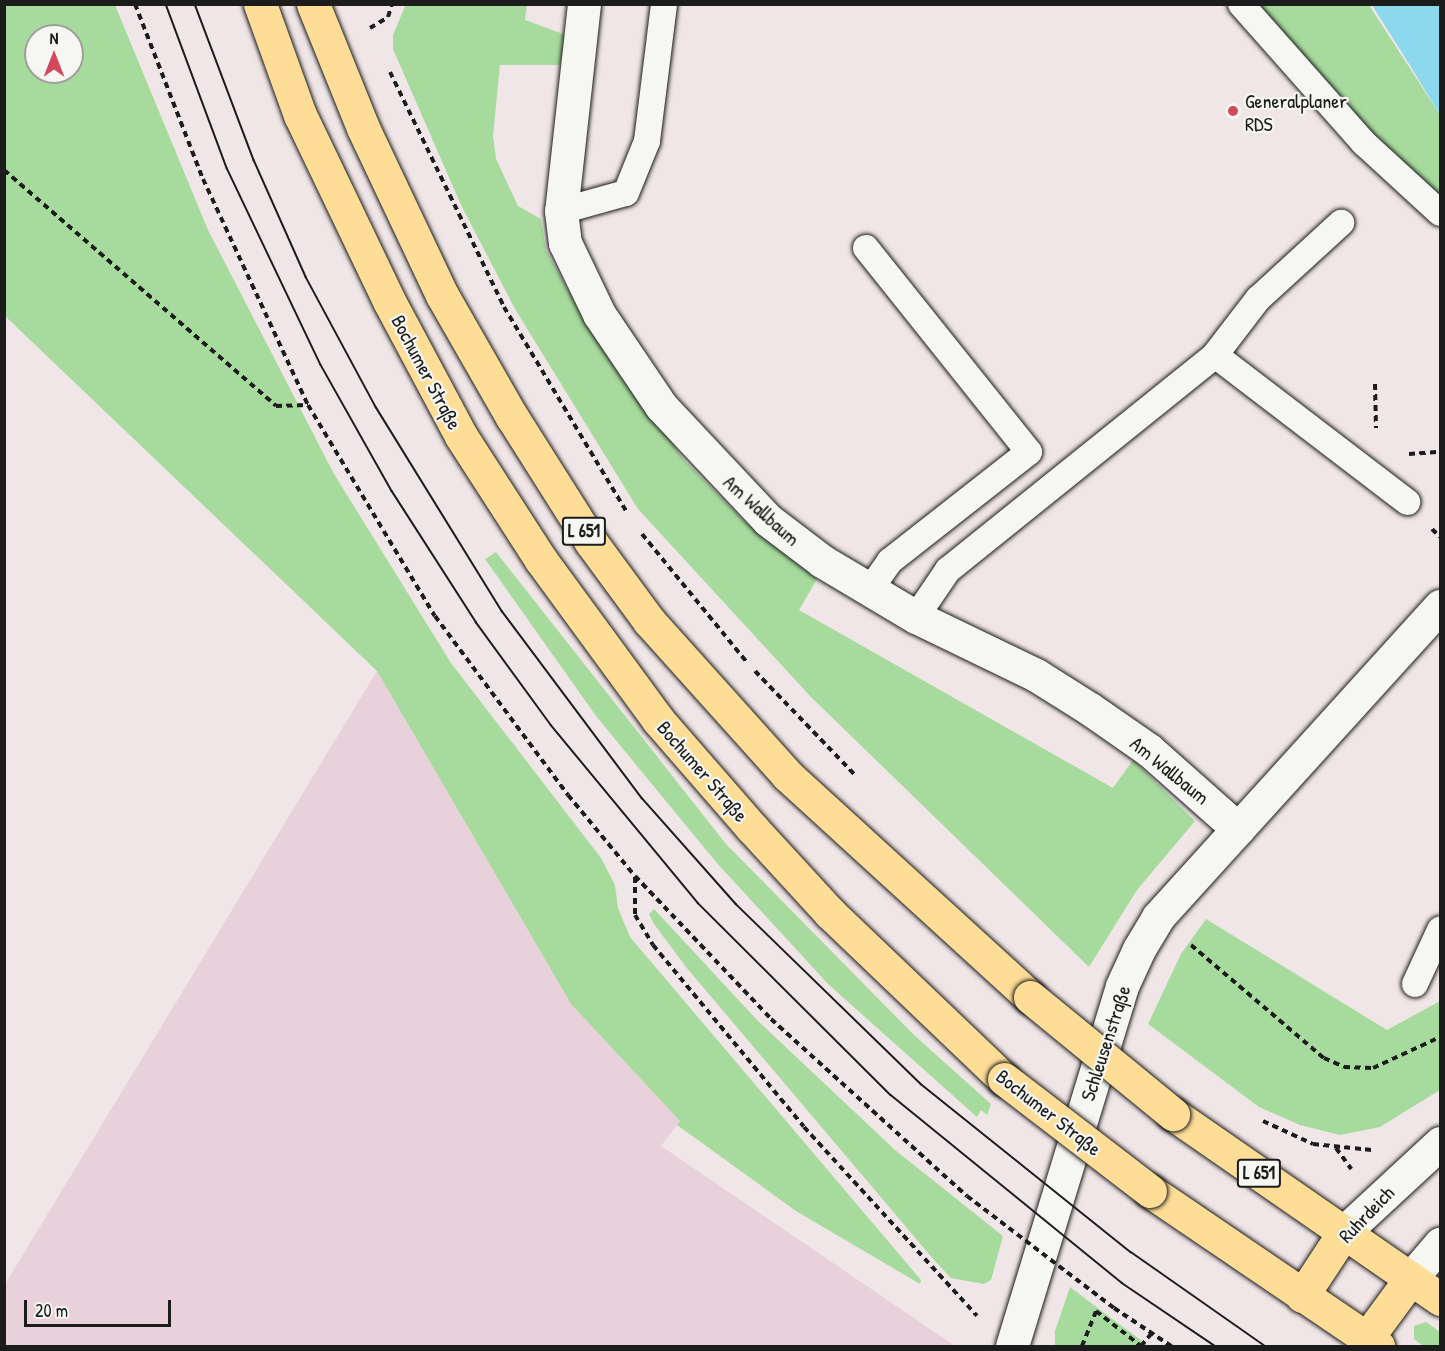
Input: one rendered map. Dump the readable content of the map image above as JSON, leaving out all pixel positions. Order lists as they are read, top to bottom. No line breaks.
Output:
{"streets":{"main road":["Bochumer Straße","L 651","Ruhrdeich"],"street":["Am Wallbaum","Schleusenstraße"]},"crossings":[["Bochumer Straße","Ruhrdeich"],["L 651","Ruhrdeich"]],"places":["Generalplaner RDS"],"scale_bar":"20 m","north":"top"}
